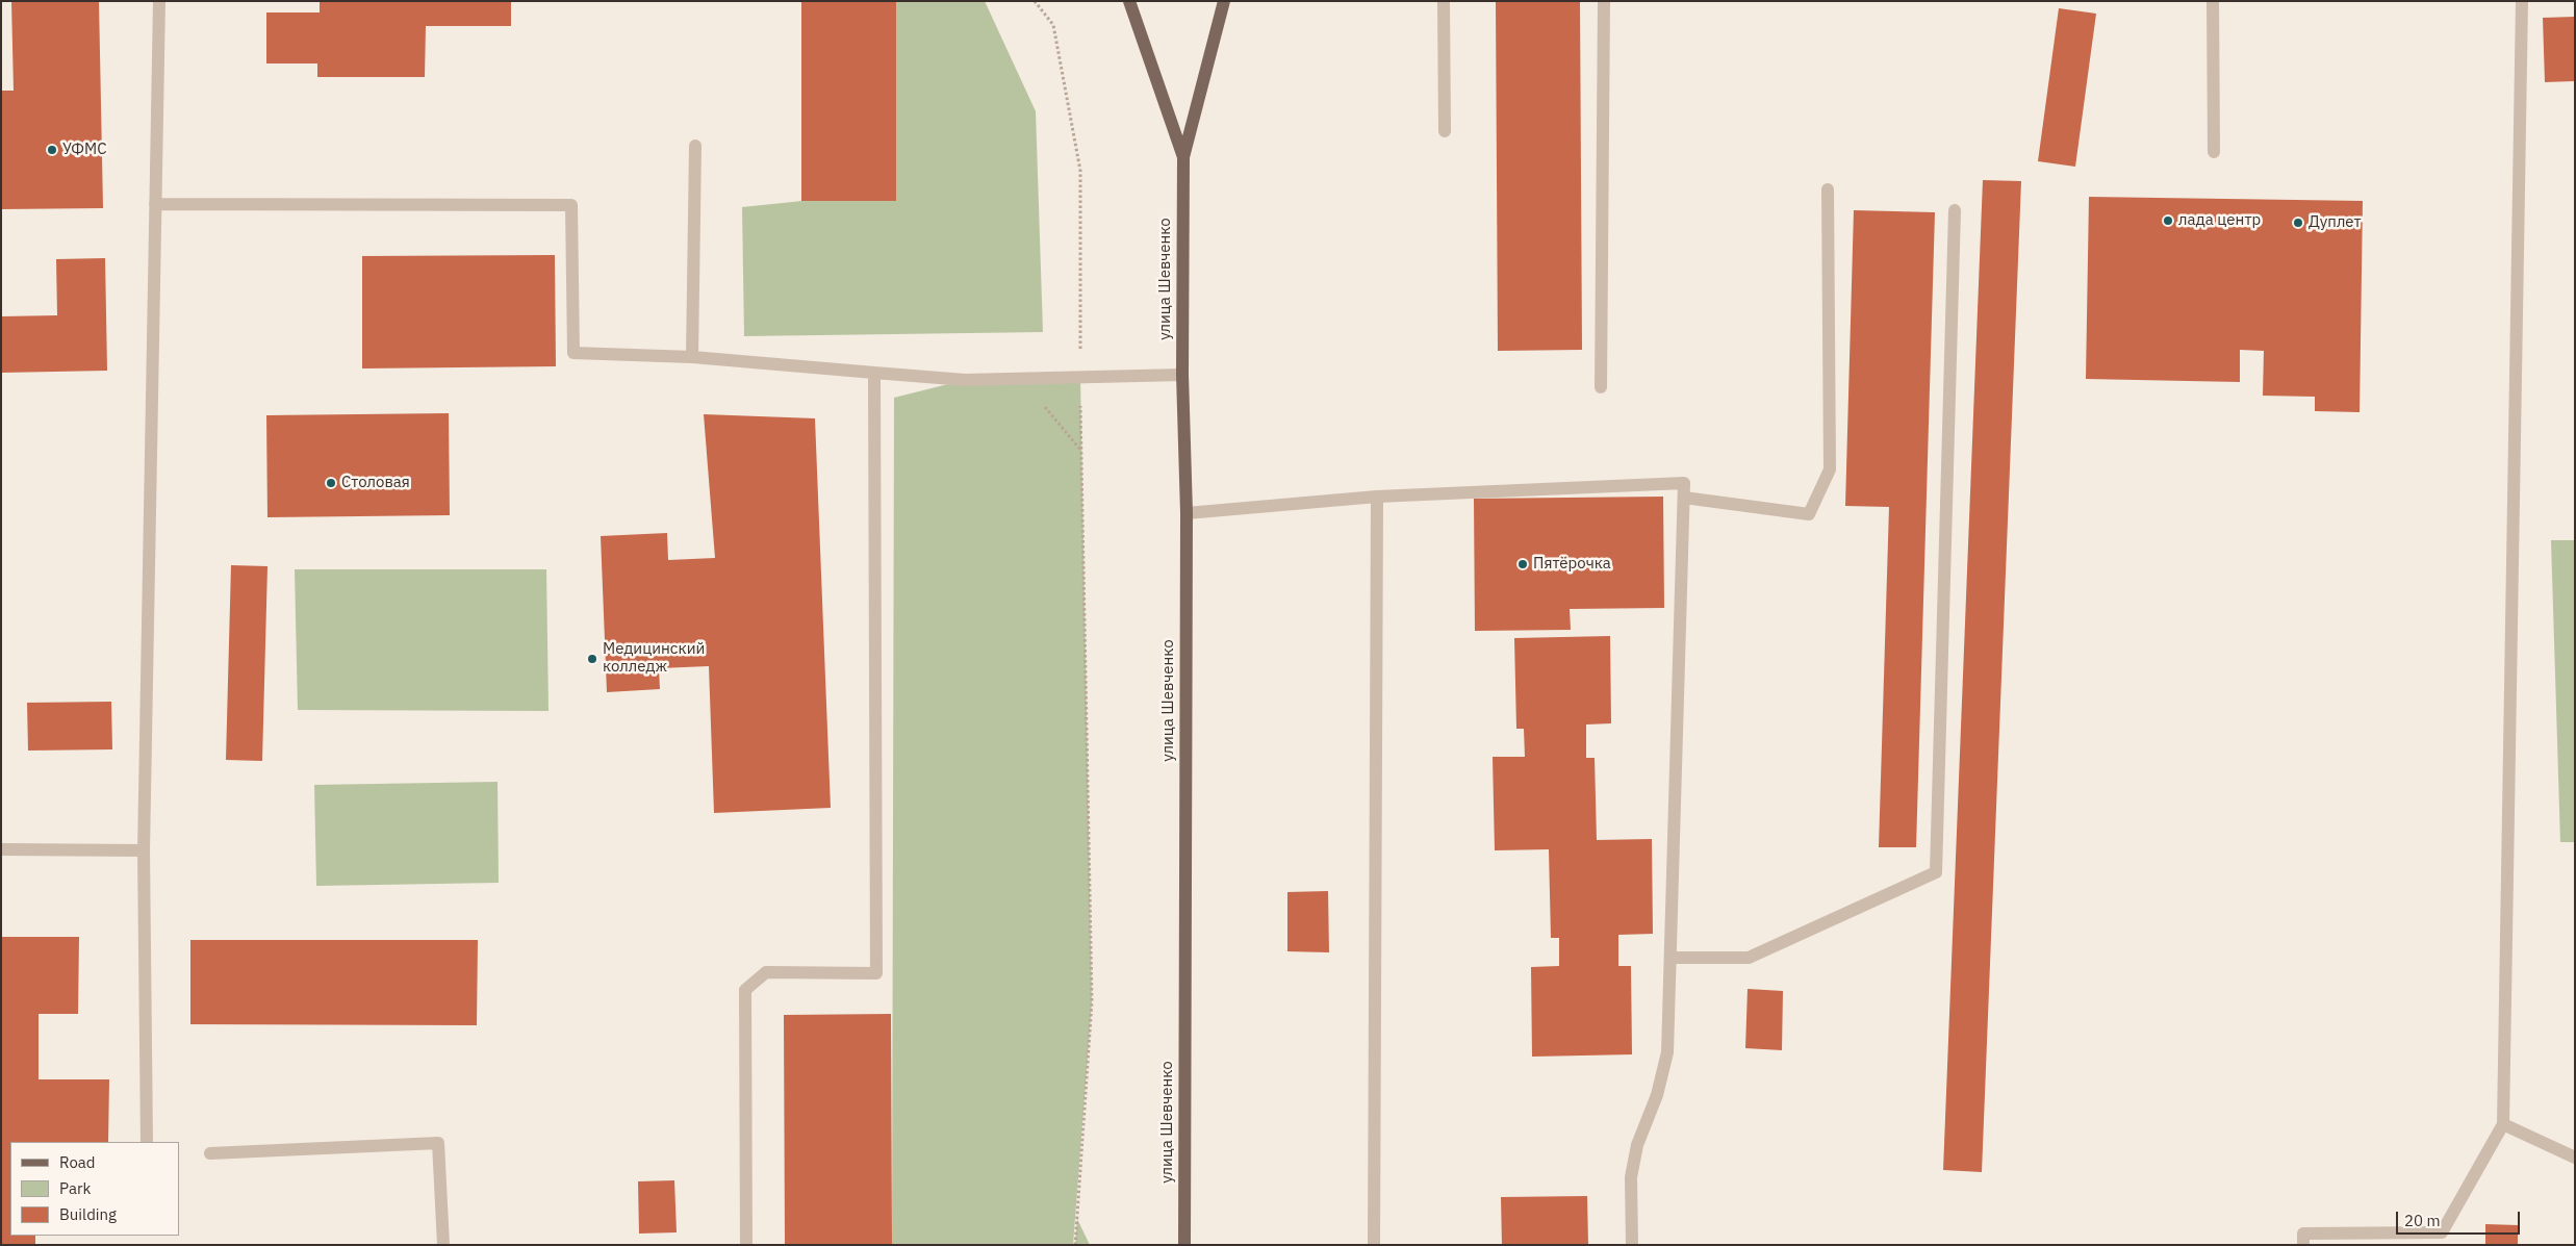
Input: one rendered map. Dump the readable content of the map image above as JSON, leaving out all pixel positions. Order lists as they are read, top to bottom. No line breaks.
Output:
{"streets":{"main road":["улица Шевченко"]},"places":["УФМС","лада центр","Дуплет","Столовая","Пятёрочка","Медицинский колледж"],"legend":["Road","Park","Building"],"scale_bar":"20 m"}
